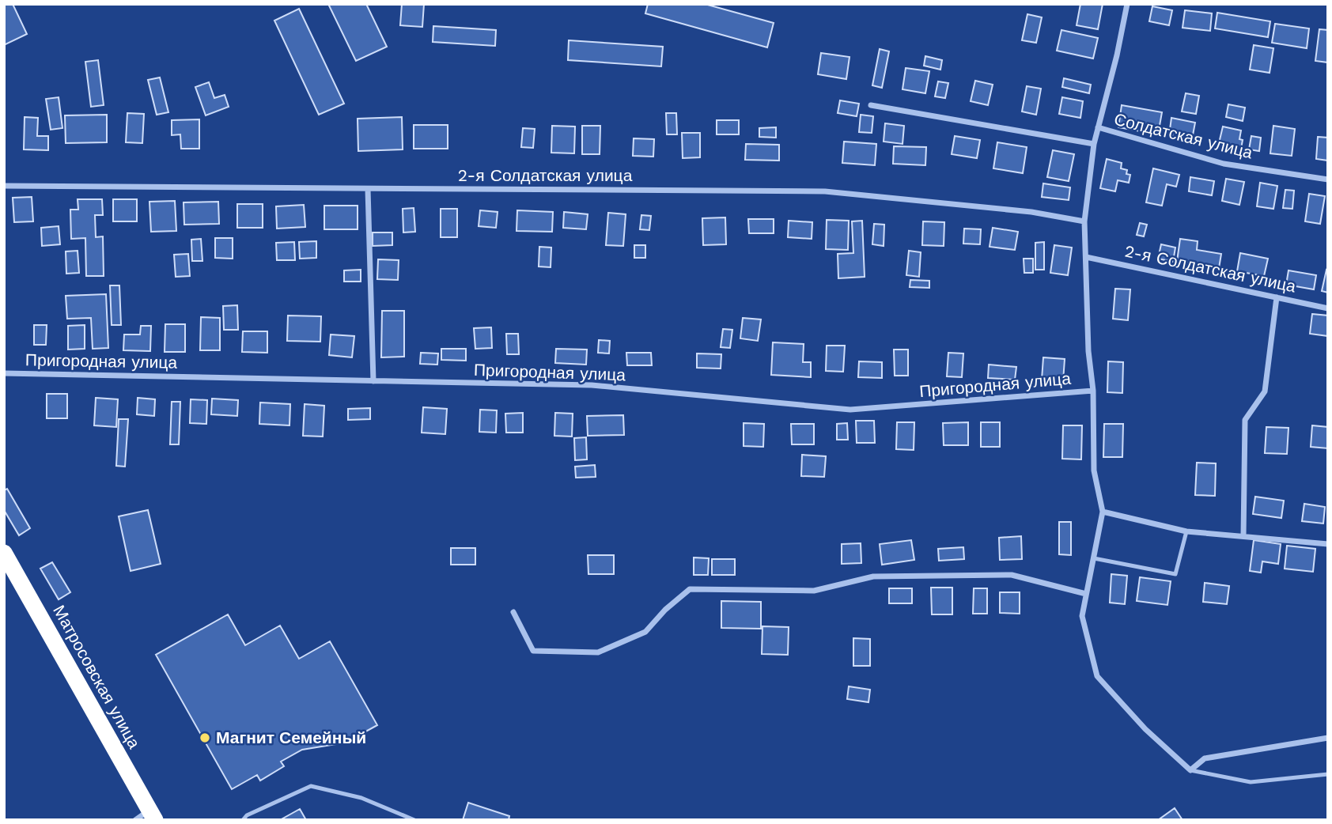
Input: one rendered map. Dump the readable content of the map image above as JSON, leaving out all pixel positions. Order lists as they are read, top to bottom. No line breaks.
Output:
{"streets":{"highway":["Матросовская улица"],"street":["Солдатская улица","2-я Солдатская улица","Пригородная улица"]},"places":["Магнит Семейный"]}
